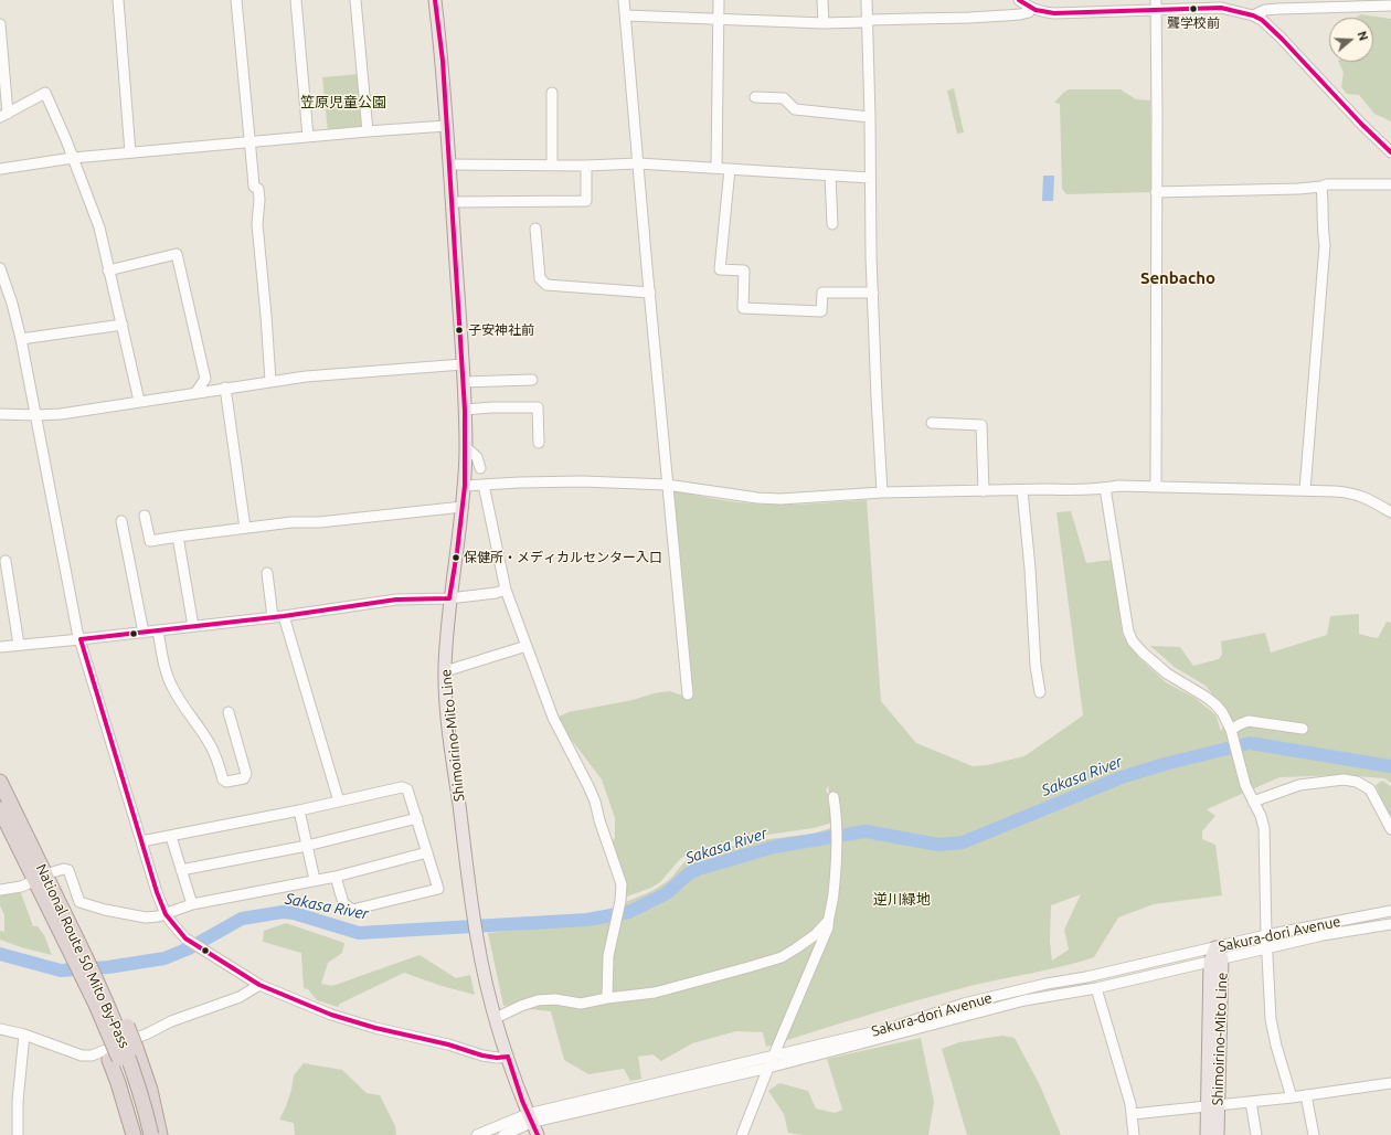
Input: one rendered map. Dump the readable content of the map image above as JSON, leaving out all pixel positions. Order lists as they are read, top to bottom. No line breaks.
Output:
{"streets":{"highway":["National Route 50 Mito By-Pass"],"main road":["Shimoirino-Mito Line"],"street":["Sakura-dori Avenue"]},"crossings":[["Shimoirino-Mito Line","Sakura-dori Avenue"]],"districts":["Senbacho"],"water":["Sakasa River"],"parks":["笠原児童公園","逆川緑地"],"places":["聾学校前","子安神社前","保健所・メディカルセンター入口"],"north":"right"}
